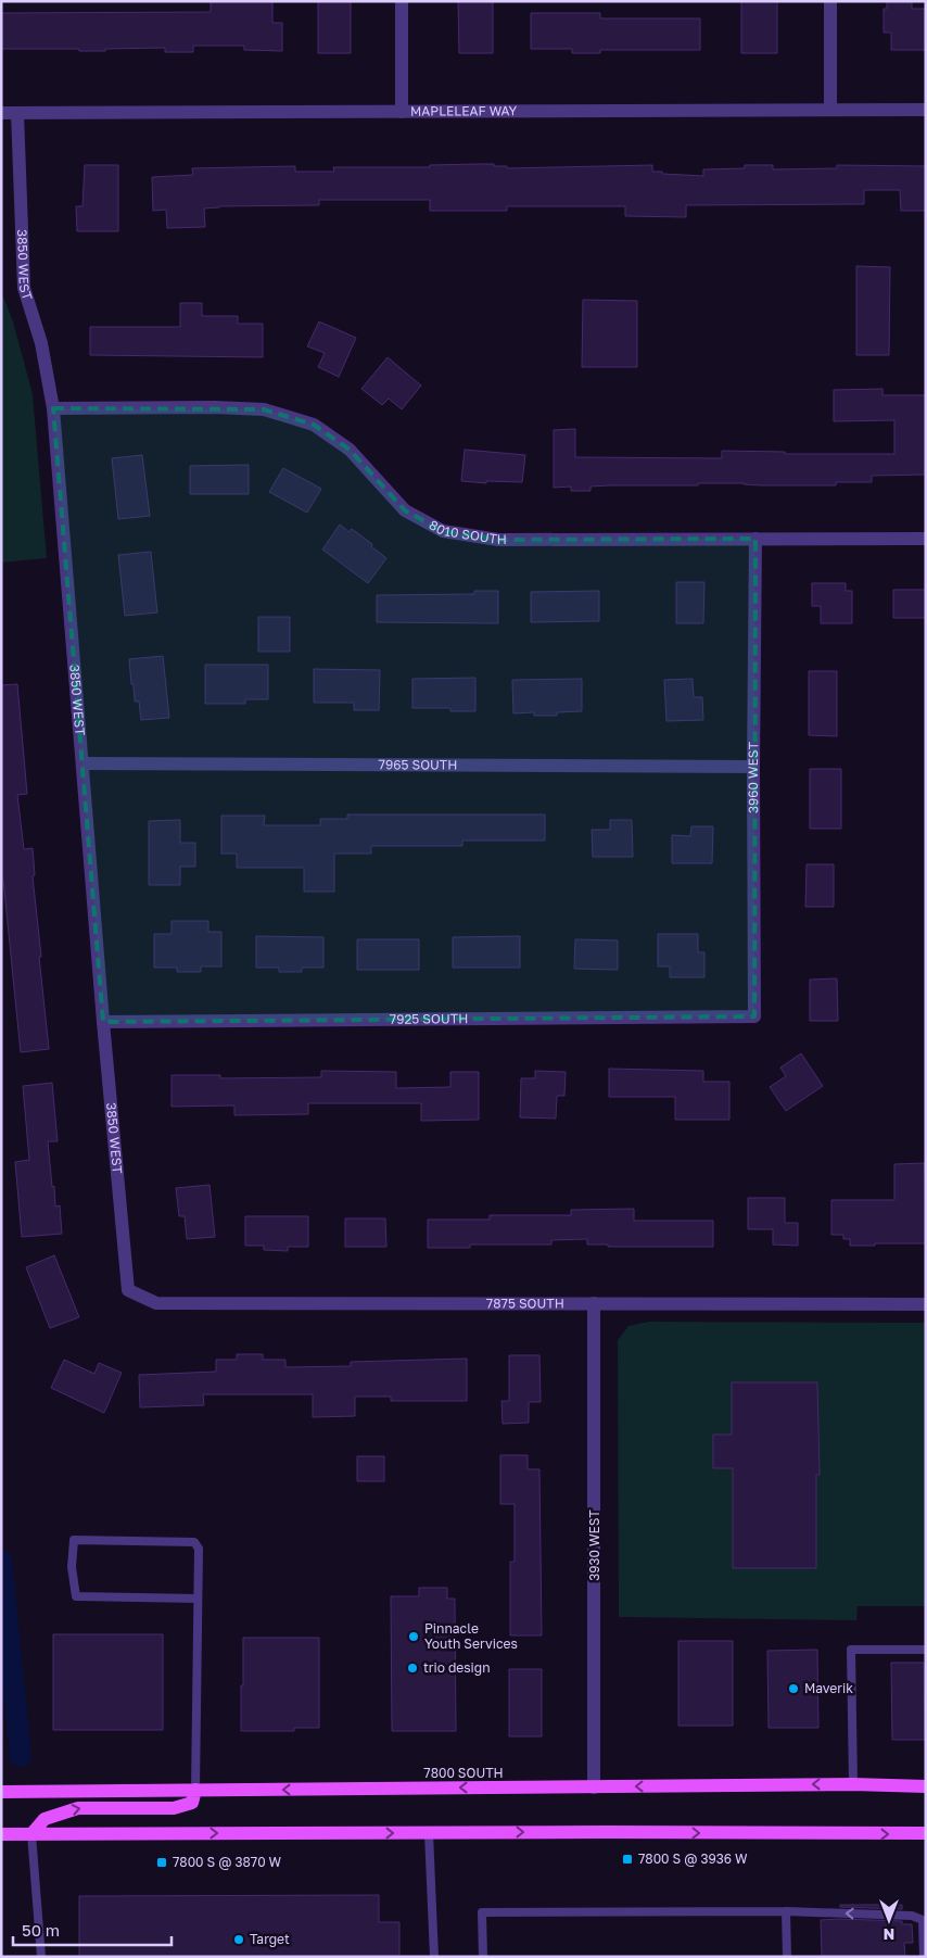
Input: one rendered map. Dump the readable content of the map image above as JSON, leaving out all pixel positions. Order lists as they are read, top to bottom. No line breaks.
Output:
{"streets":{"main road":["7800 SOUTH"],"street":["MAPLELEAF WAY","3850 WEST","8010 SOUTH","7965 SOUTH","3960 WEST","7925 SOUTH","7875 SOUTH","3930 WEST"]},"crossings":[["MAPLELEAF WAY","3850 WEST"],["3850 WEST","8010 SOUTH"],["3850 WEST","7965 SOUTH"],["3850 WEST","7925 SOUTH"],["3850 WEST","7875 SOUTH"],["8010 SOUTH","3960 WEST"],["7965 SOUTH","3960 WEST"],["3960 WEST","7925 SOUTH"],["7875 SOUTH","3930 WEST"],["3930 WEST","7800 SOUTH"]],"places":{"other":["Pinnacle Youth Services","trio design","Maverik","Target"],"transit":["7800 S @ 3936 W","7800 S @ 3870 W"]},"scale_bar":"50 m","north":"bottom"}
